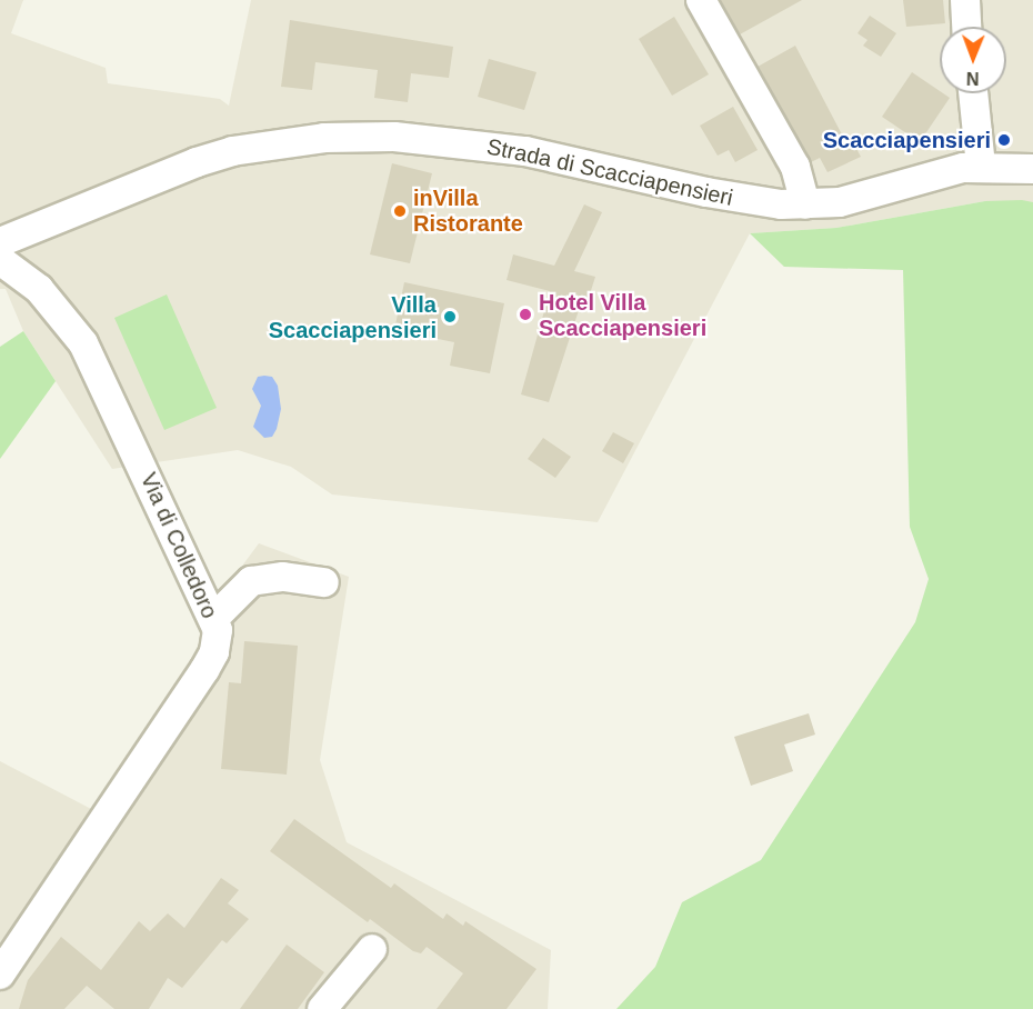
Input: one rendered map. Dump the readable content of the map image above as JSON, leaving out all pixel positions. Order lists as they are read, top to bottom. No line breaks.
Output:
{"streets":{"street":["Strada di Scacciapensieri","Via di Colledoro"]},"places":["Scacciapensieri","inVilla Ristorante","Hotel Villa Scacciapensieri","Villa Scacciapensieri"],"north":"bottom"}
